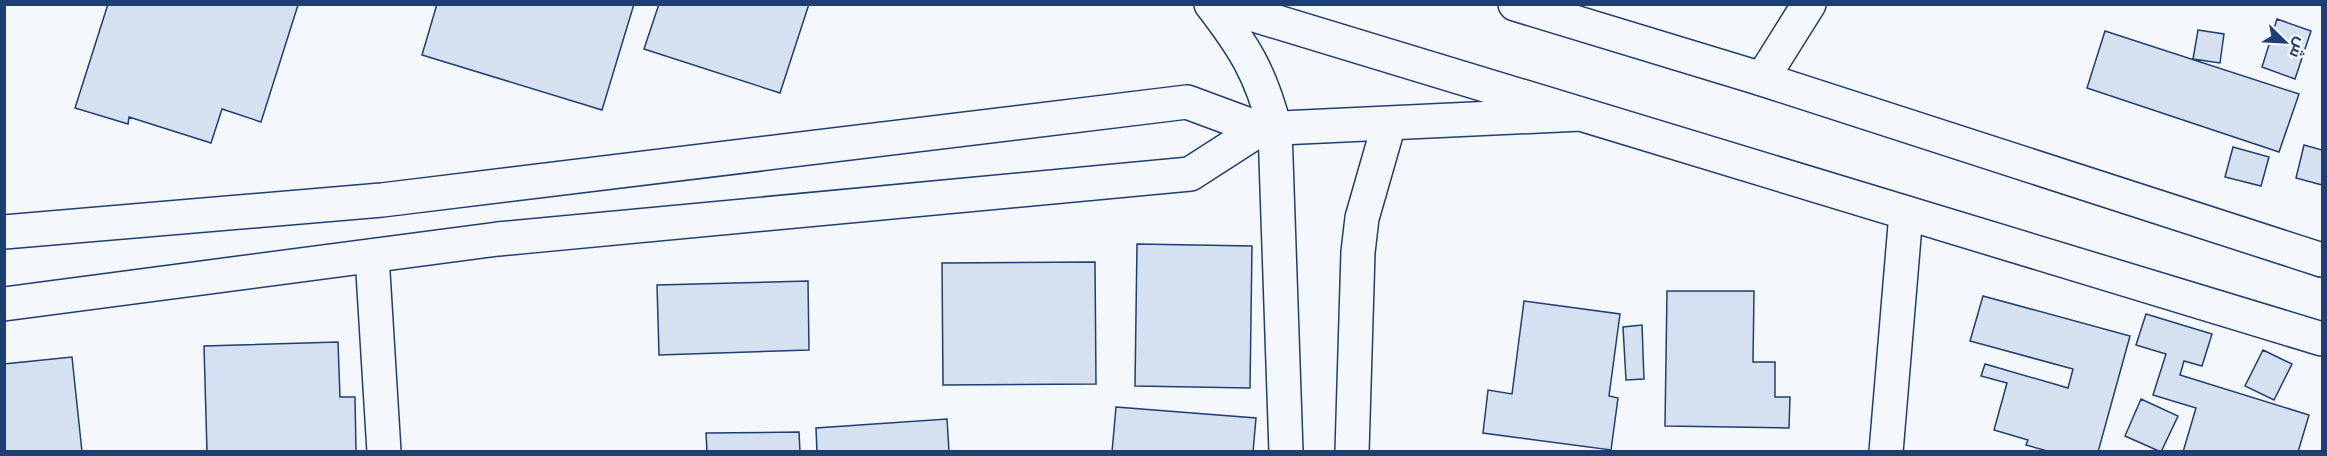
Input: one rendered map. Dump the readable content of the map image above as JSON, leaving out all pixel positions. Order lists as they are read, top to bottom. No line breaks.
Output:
{"north":"bottom right"}
